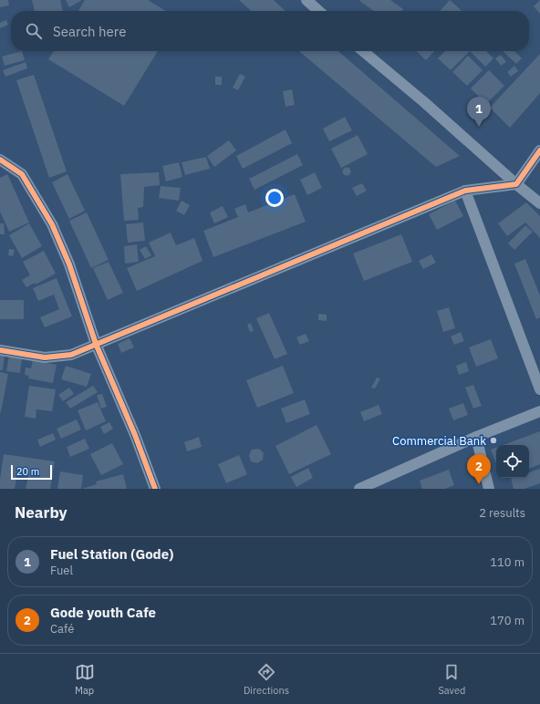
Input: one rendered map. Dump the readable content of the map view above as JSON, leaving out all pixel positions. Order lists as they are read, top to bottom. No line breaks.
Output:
{"places":["Commercial Bank"],"scale_bar":"20 m","page":{"search":"Search here","pins":["1","2"],"scale":"20 m","heading":["Nearby","2 results"],"list":[{"mark":"1","name":"Fuel Station (Gode)","note":"Fuel","value":"110 m"},{"mark":"2","name":"Gode youth Cafe","note":"Café","value":"170 m"}],"nav":["Map","Directions","Saved"]}}
